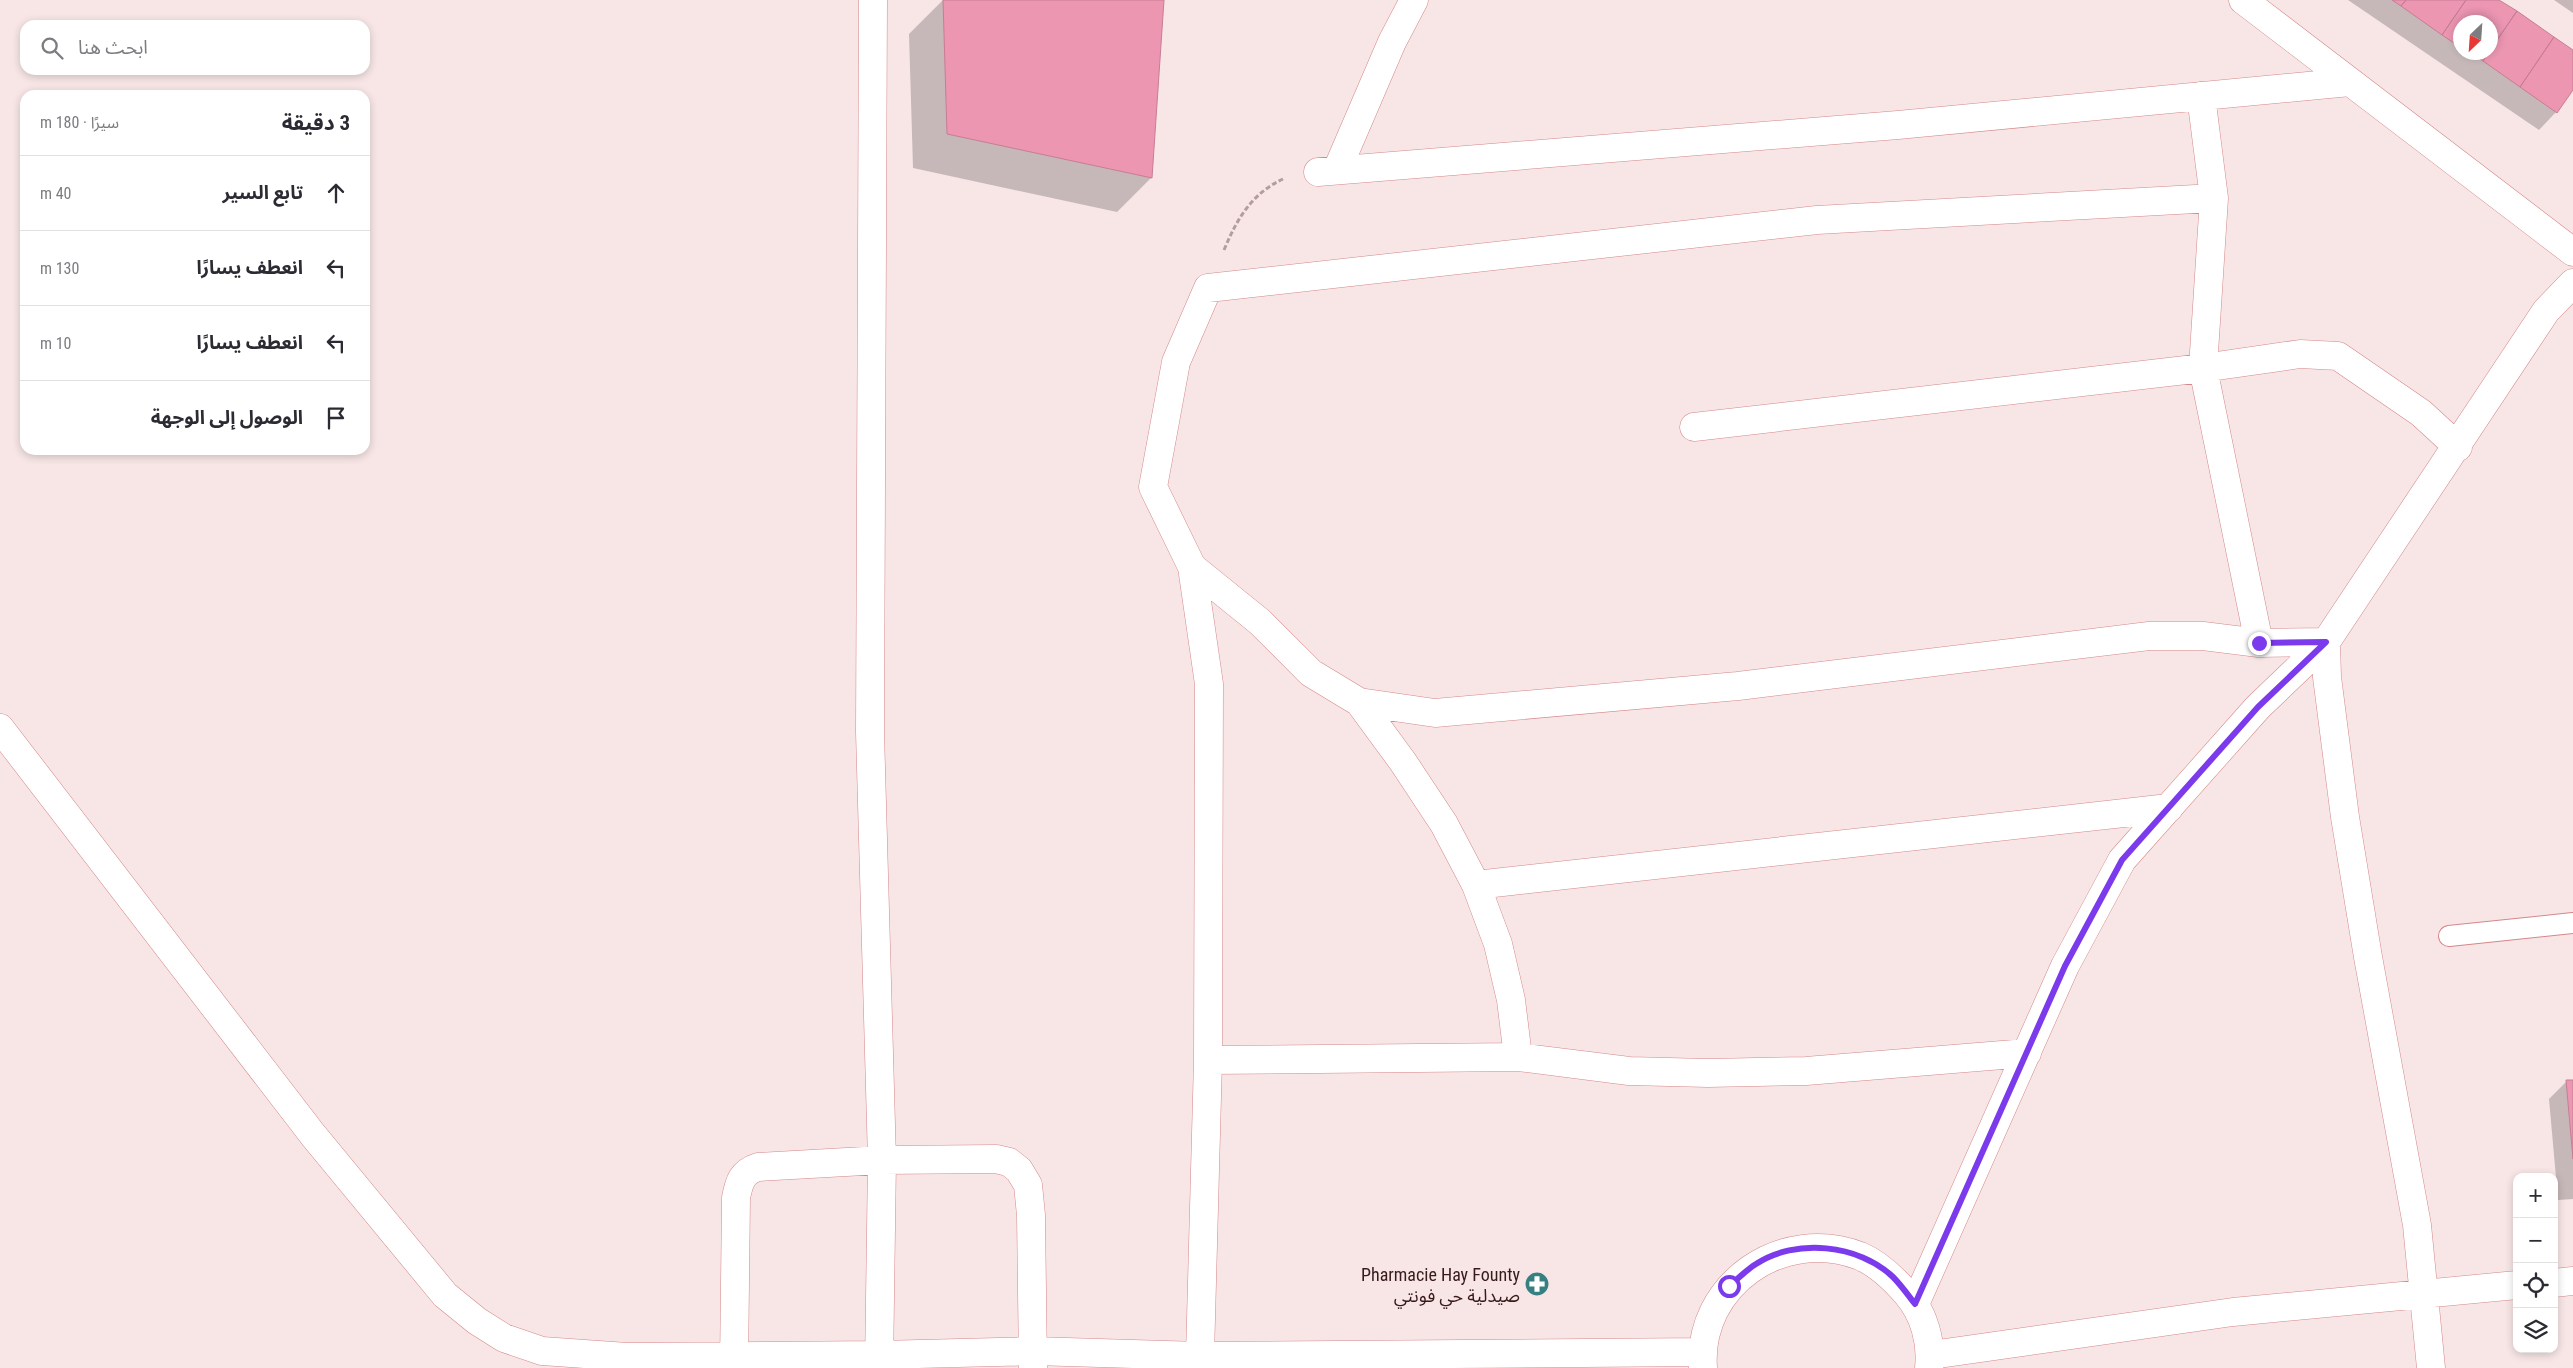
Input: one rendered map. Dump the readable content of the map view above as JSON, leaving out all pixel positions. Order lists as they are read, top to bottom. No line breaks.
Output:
{"places":{"pharmacy":["Pharmacie Hay Founty صيدلية حي فونتي"]},"north":"bottom left","page":{"search":"ابحث هنا","heading":["3 دقيقة","سيرًا · 180 m"],"list":[["تابع السير","40 m"],["انعطف يسارًا","130 m"],["انعطف يسارًا","10 m"],"الوصول إلى الوجهة"],"map_buttons":["+","−"]}}
